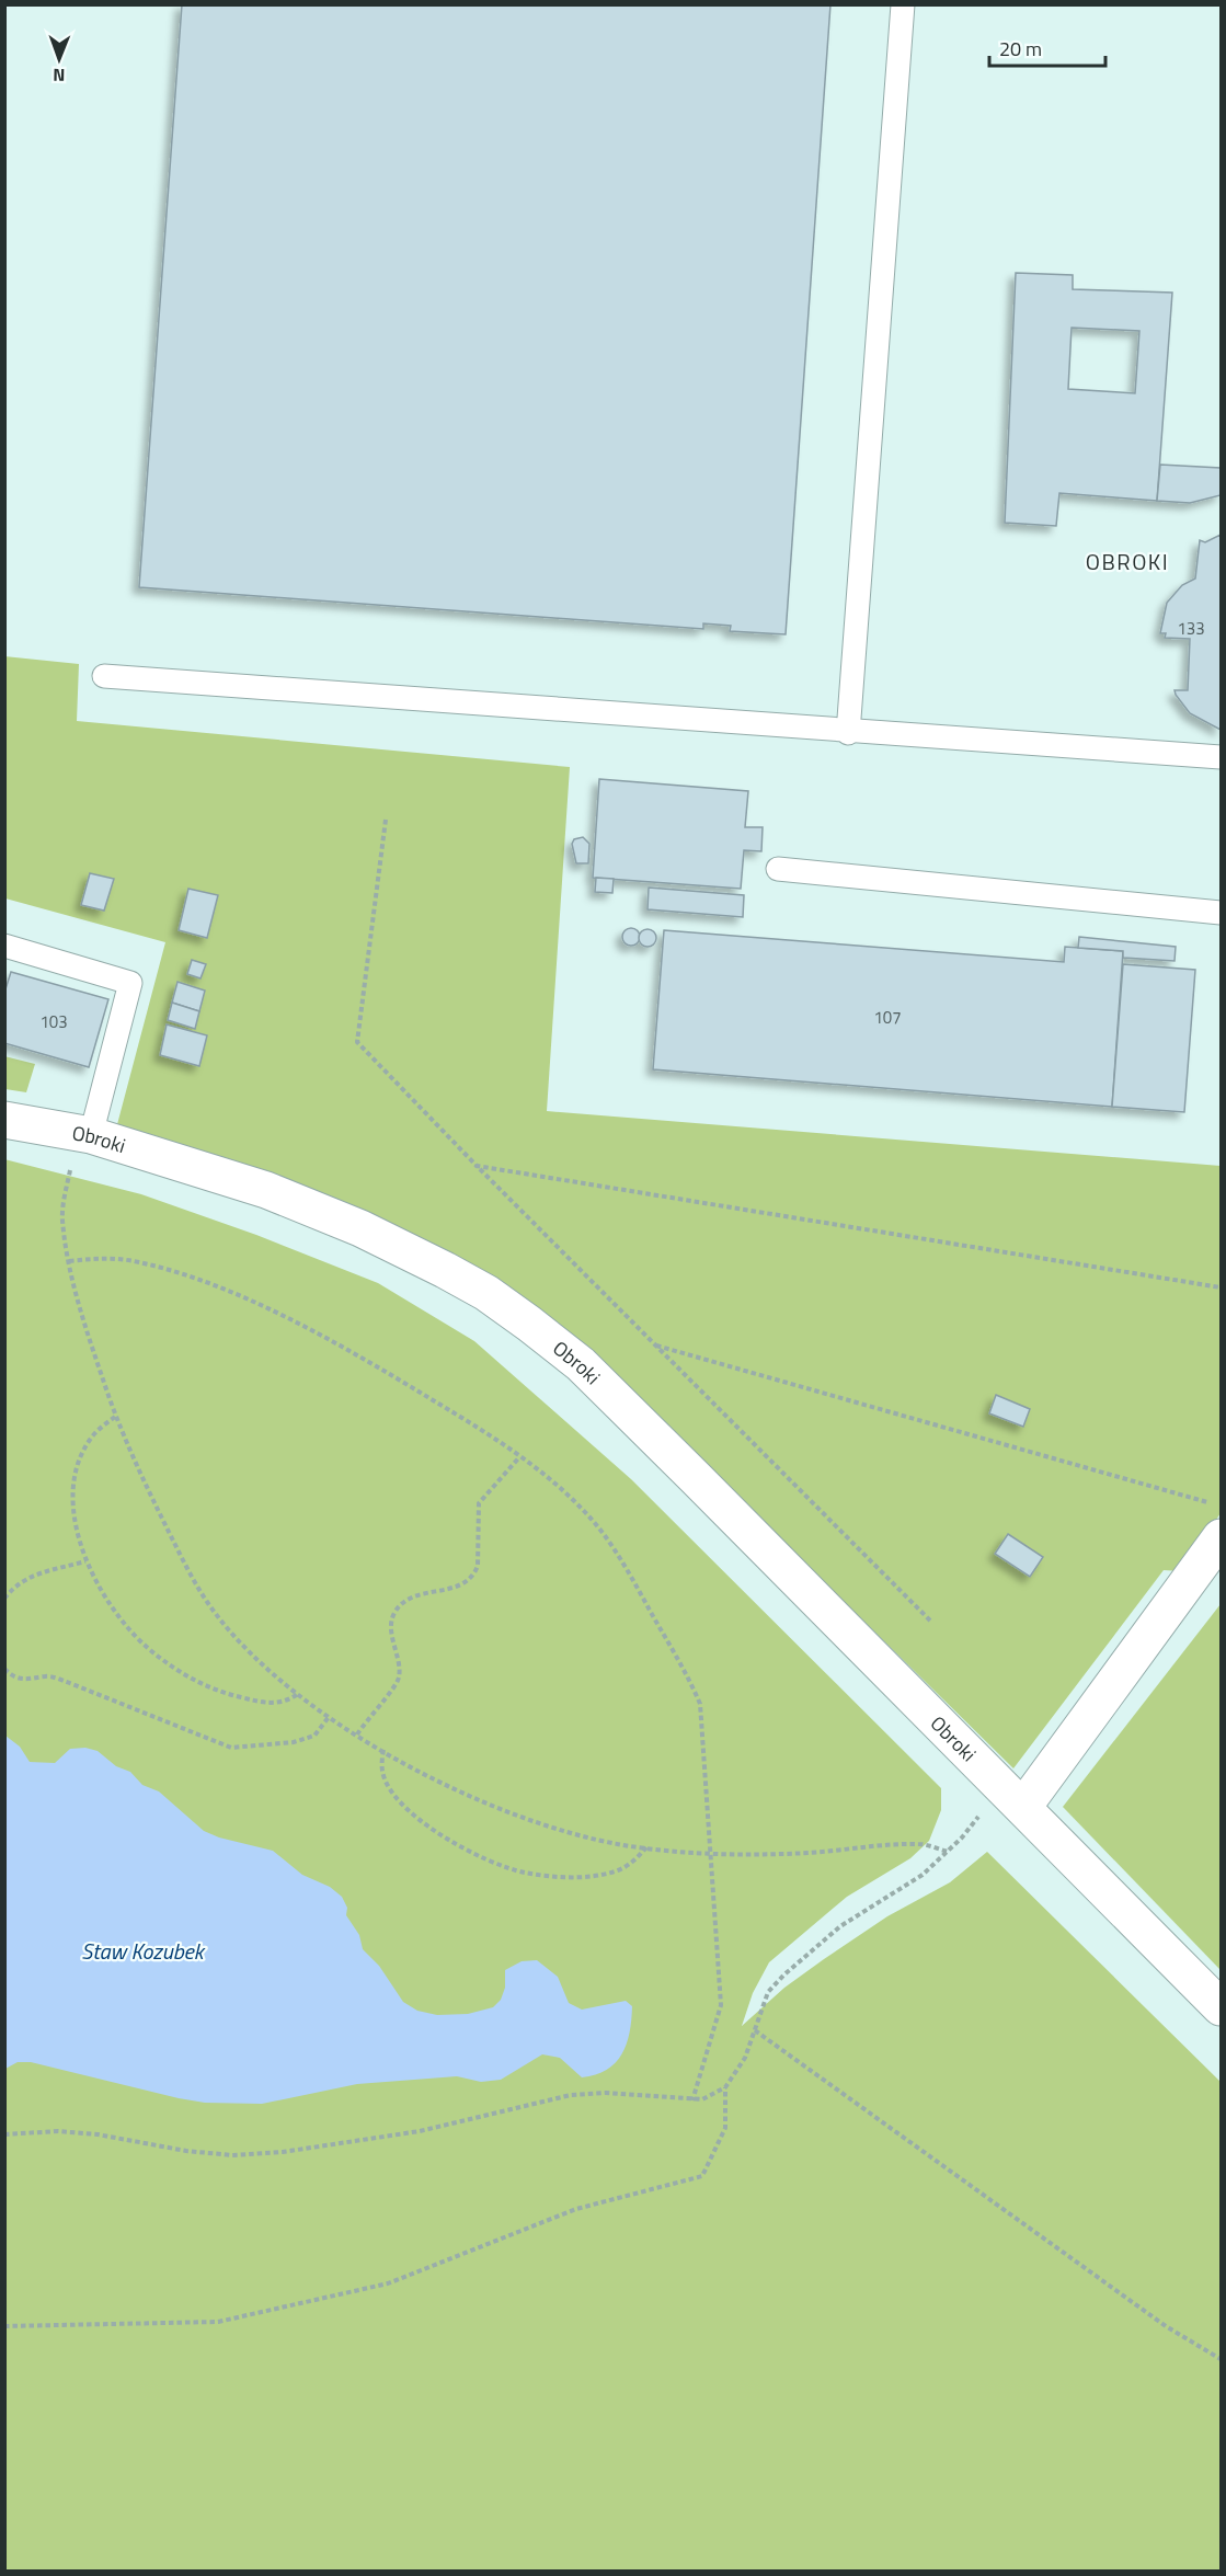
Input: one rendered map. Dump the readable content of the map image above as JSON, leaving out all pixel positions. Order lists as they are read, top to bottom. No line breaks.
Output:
{"streets":{"street":["Obroki"]},"districts":["OBROKI"],"water":["Staw Kozubek"],"house_numbers":["133","107","103"],"scale_bar":"20 m","north":"bottom"}
